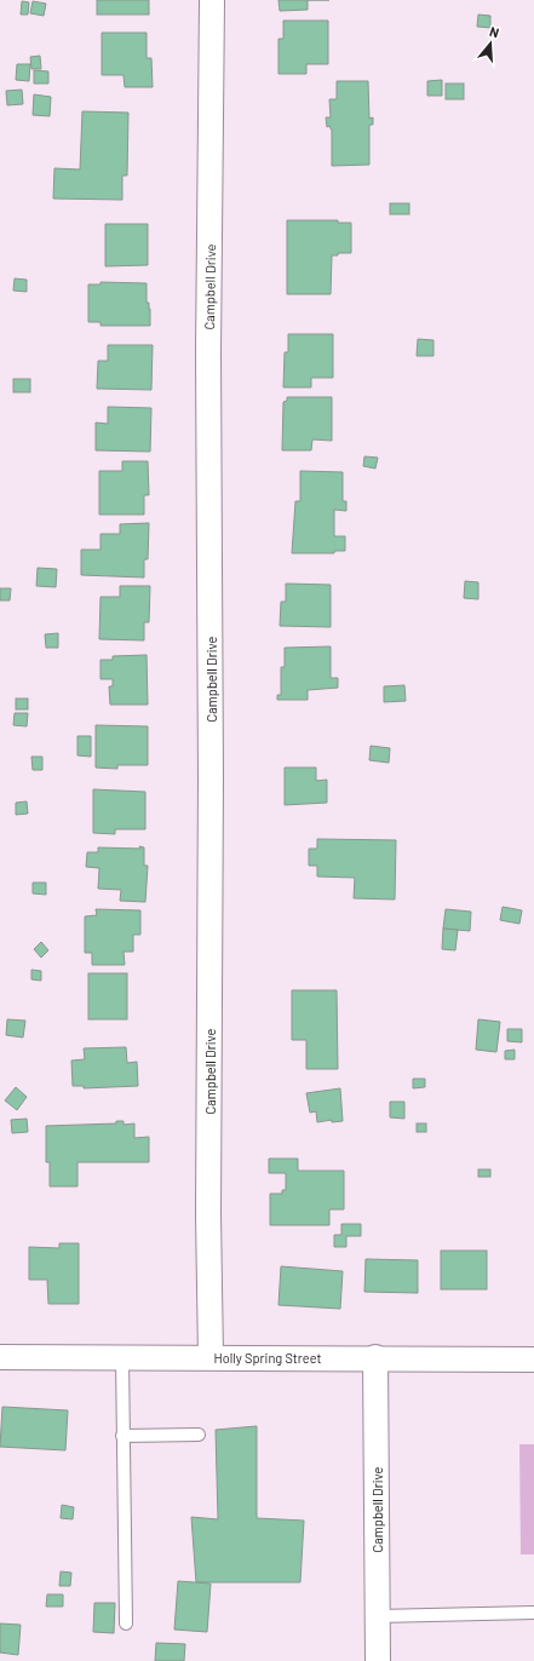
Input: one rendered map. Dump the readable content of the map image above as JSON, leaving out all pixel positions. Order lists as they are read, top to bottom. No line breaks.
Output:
{"streets":{"street":["Campbell Drive","Holly Spring Street"]},"crossings":[["Campbell Drive","Holly Spring Street"]],"north":"top"}
